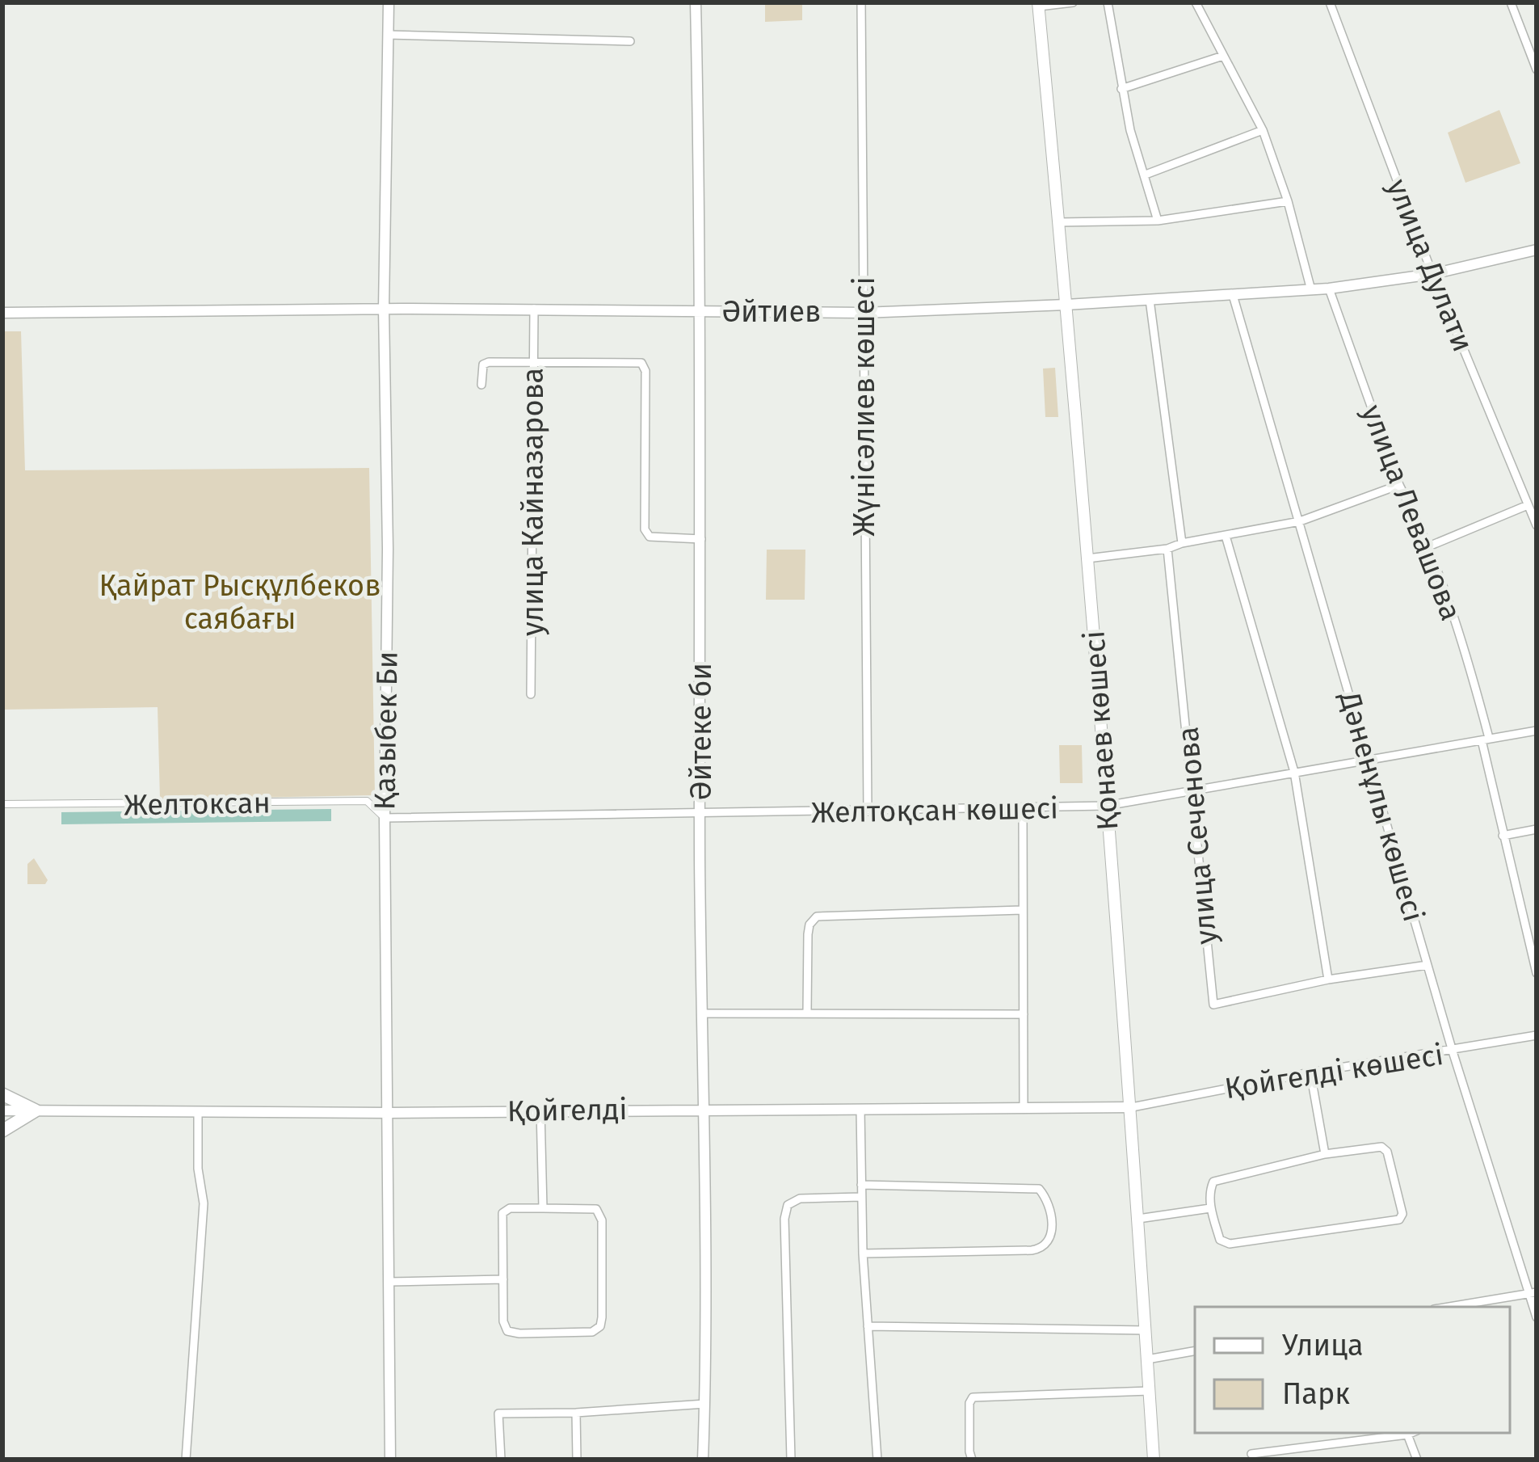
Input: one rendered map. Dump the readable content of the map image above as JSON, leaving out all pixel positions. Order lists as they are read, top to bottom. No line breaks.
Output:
{"streets":{"main road":["Қонаев көшесі"],"street":["улица Дулати","Әйтиев","Жүнісәлиев көшесі","улица Кайназарова","улица Левашова","Қазыбек Би","Әйтеке би","Желтоксан","Дәненұлы көшесі","Желтоқсан көшесі","улица Сеченова","Қойгелді көшесі","Қойгелді"]},"crossings":[["улица Дулати","Әйтиев"],["Әйтиев","Жүнісәлиев көшесі"],["Әйтиев","улица Кайназарова"],["Әйтиев","улица Левашова"],["Әйтиев","Қазыбек Би"],["Әйтиев","Қонаев көшесі"],["Әйтиев","Әйтеке би"],["Әйтиев","Дәненұлы көшесі"],["Жүнісәлиев көшесі","Желтоқсан көшесі"],["улица Левашова","Желтоқсан көшесі"],["Қазыбек Би","Желтоксан"],["Қазыбек Би","Желтоқсан көшесі"],["Қазыбек Би","Қойгелді"],["Қонаев көшесі","Желтоқсан көшесі"],["Қонаев көшесі","Қойгелді көшесі"],["Қонаев көшесі","Қойгелді"],["Әйтеке би","Желтоқсан көшесі"],["Әйтеке би","Қойгелді"],["Желтоксан","Желтоқсан көшесі"],["Дәненұлы көшесі","Желтоқсан көшесі"],["Дәненұлы көшесі","улица Сеченова"],["Дәненұлы көшесі","Қойгелді көшесі"],["Желтоқсан көшесі","улица Сеченова"],["Қойгелді көшесі","Қойгелді"]],"parks":["Қайрат Рысқұлбеков саябағы"],"legend":["Улица","Парк"]}
